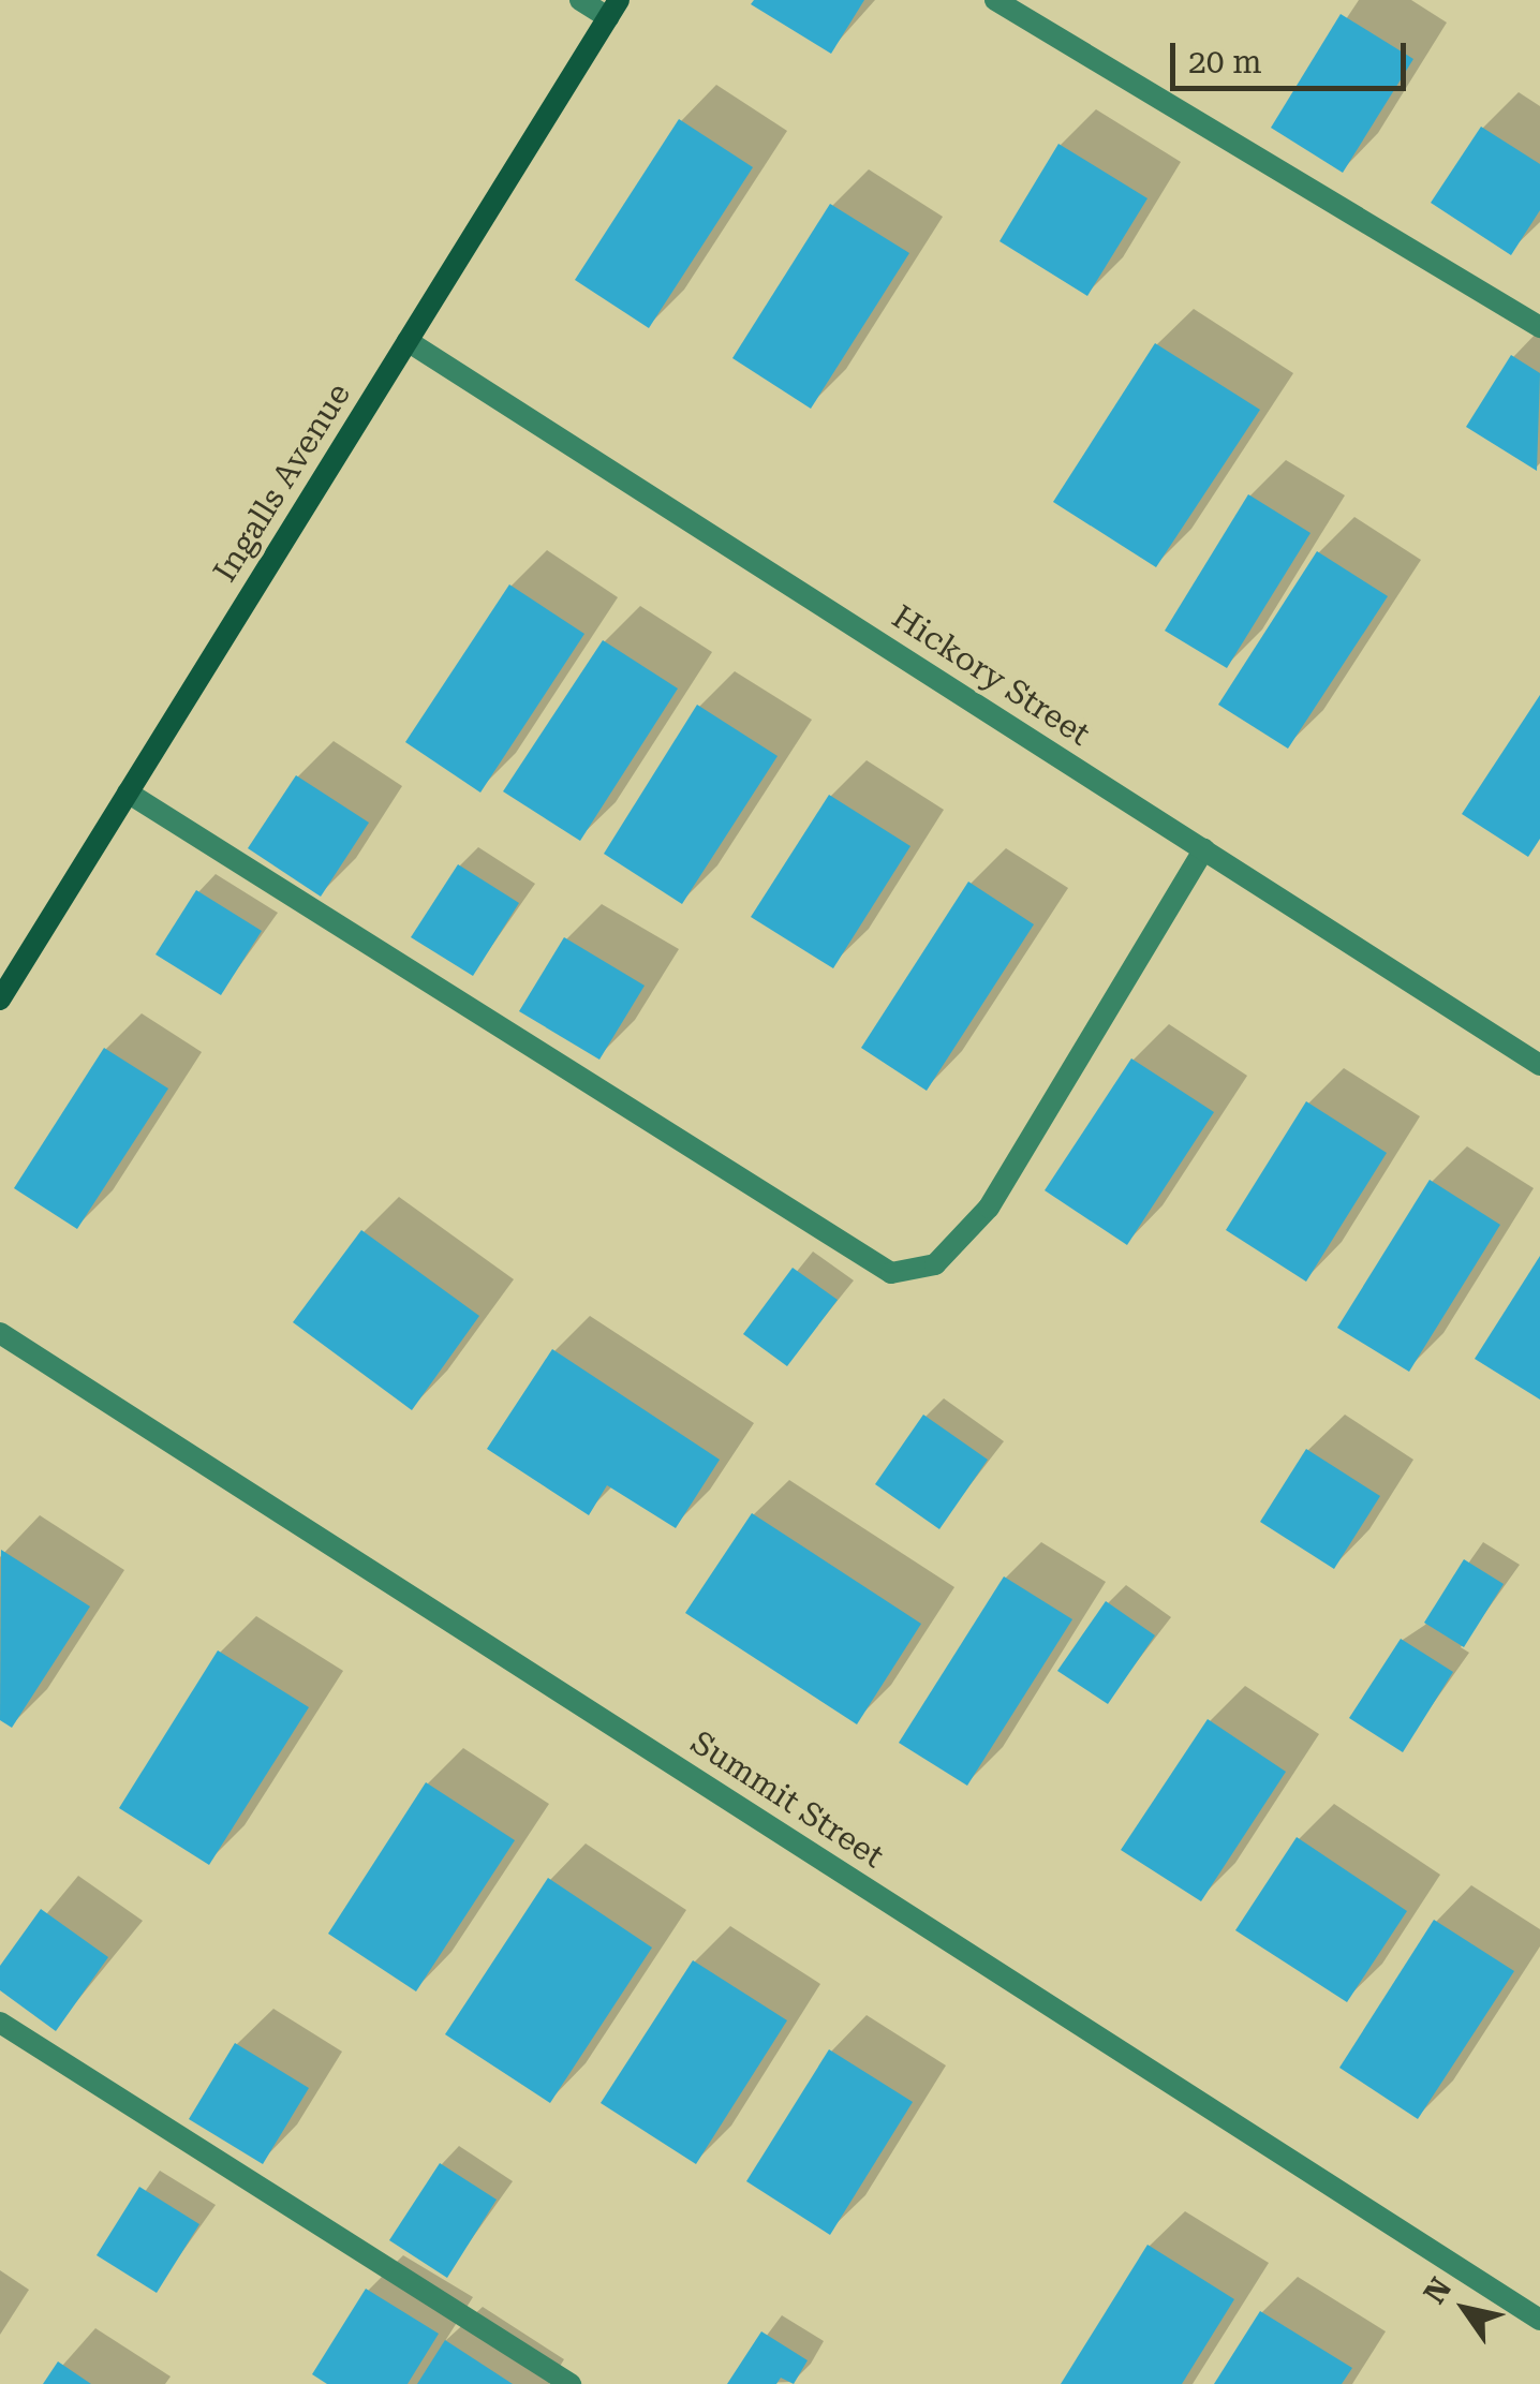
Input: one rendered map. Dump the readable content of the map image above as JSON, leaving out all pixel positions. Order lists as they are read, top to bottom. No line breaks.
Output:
{"streets":{"street":["Ingalls Avenue","Hickory Street","Summit Street"]},"crossings":[["Ingalls Avenue","Hickory Street"]],"scale_bar":"20 m","north":"top left"}
